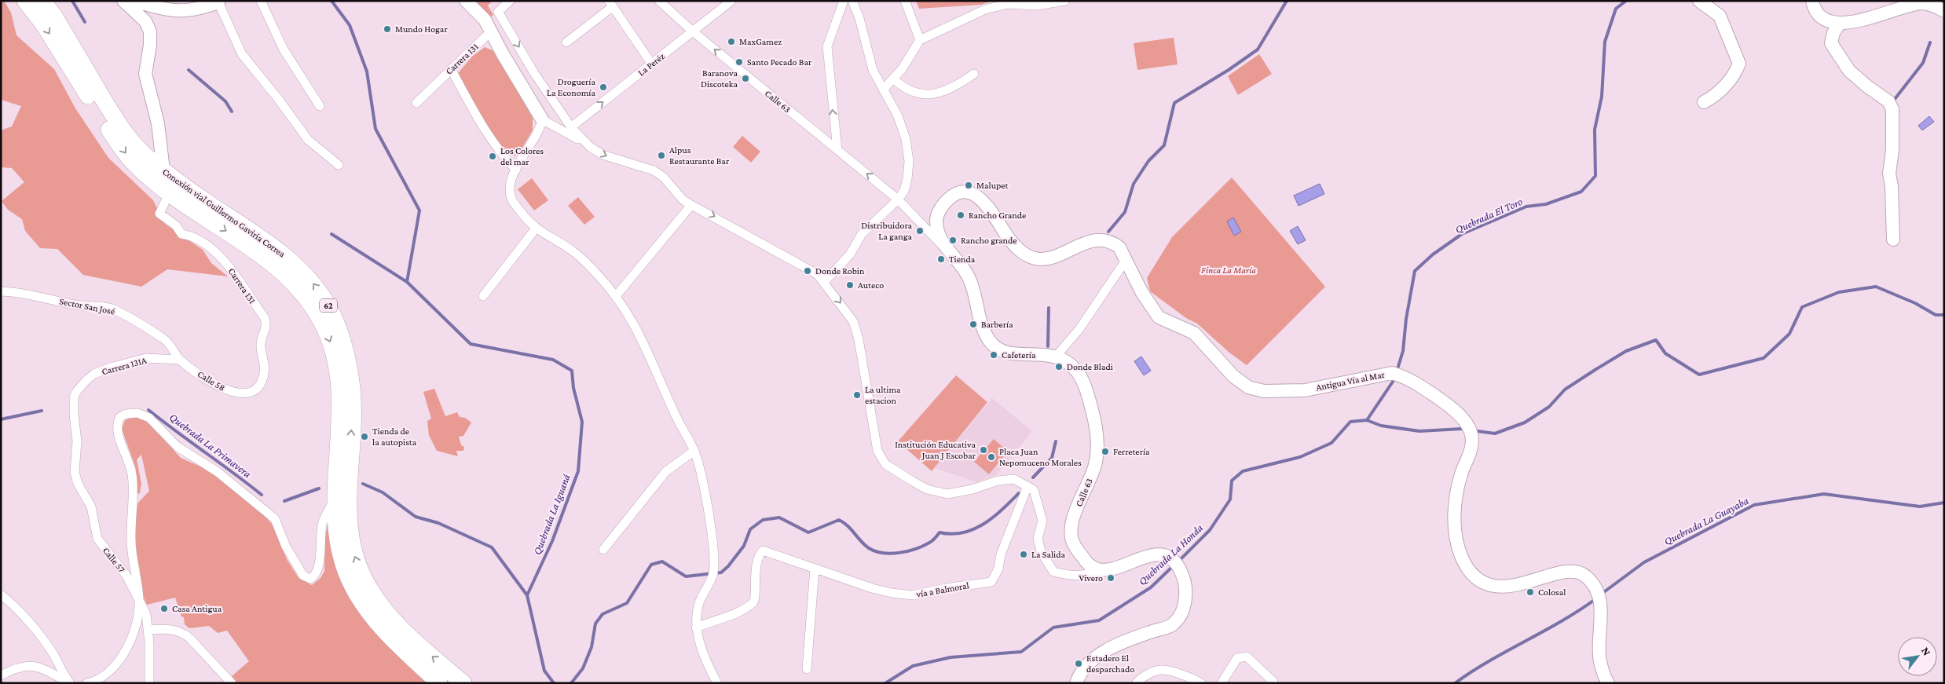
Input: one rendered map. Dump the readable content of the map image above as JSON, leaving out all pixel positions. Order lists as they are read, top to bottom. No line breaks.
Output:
{"streets":{"highway":["Conexión vial Guillermo Gaviria Correa","62"],"main road":["Calle 63","Antigua Vía al Mar"],"street":["Carrera 131","La Peréz","Sector San José","Carrera 131A","Calle 58","Calle 57","vía a Balmoral"]},"crossings":[["Carrera 131","Calle 58"],["La Peréz","Calle 63"],["Calle 63","Antigua Vía al Mar"],["Sector San José","Carrera 131A"],["Sector San José","Calle 58"],["Carrera 131A","Calle 58"],["Carrera 131A","Calle 57"]],"water":["Quebrada El Toro","Quebrada La Primavera","Quebrada La Iguaná","Quebrada La Guayaba","Quebrada La Honda"],"parks":["Finca La María"],"places":["Mundo Hogar","MaxGamez","Santo Pecado Bar","Baranova Discoteka","Droguería La Economía","Alpus Restaurante Bar","Los Colores del mar","Malupet","Rancho Grande","Distribuidora La ganga","Rancho grande","Tienda","Donde Robin","Auteco","Barbería","Cafetería","Donde Bladi","La ultima estacion","Tienda de la autopista","Institución Educativa Juan J Escobar","Ferretería","Placa Juan Nepomuceno Morales","La Salida","Vivero","Colosal","Casa Antigua","Estadero El desparchado"],"north":"top right"}
